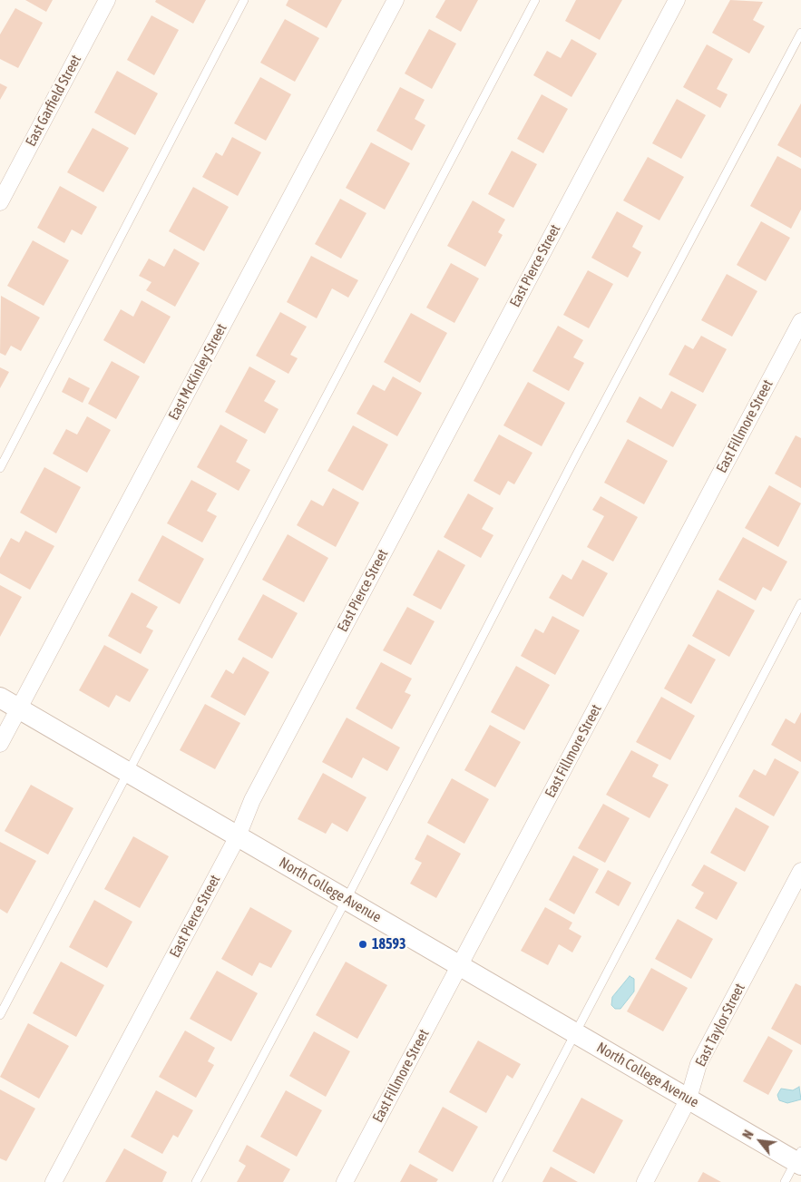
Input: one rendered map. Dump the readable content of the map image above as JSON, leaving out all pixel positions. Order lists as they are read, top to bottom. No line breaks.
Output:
{"streets":{"street":["East Garfield Street","East Pierce Street","East McKinley Street","East Fillmore Street","North College Avenue","East Taylor Street"]},"crossings":[["East Pierce Street","North College Avenue"],["East McKinley Street","North College Avenue"],["East Fillmore Street","North College Avenue"],["North College Avenue","East Taylor Street"]],"places":["18593"],"north":"top left"}
